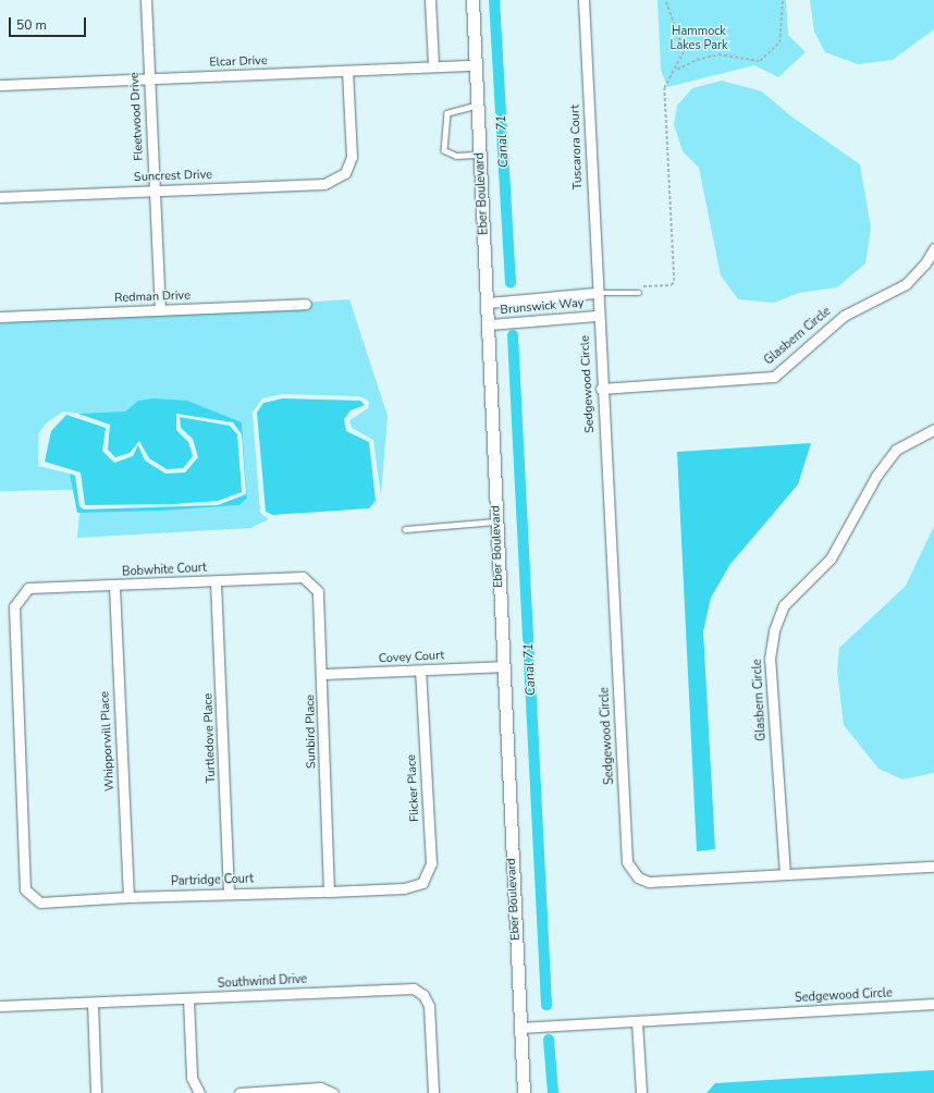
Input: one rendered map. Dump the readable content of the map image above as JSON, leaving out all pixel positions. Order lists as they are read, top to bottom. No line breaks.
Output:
{"streets":{"street":["Elcar Drive","Fleetwood Drive","Tuscarora Court","Suncrest Drive","Eber Boulevard","Redman Drive","Brunswick Way","Glasbern Circle","Sedgewood Circle","Bobwhite Court","Covey Court","Sunbird Place","Turtledove Place","Whipporwill Place","Flicker Place","Partridge Court","Southwind Drive"]},"crossings":[["Elcar Drive","Fleetwood Drive"],["Elcar Drive","Suncrest Drive"],["Elcar Drive","Eber Boulevard"],["Fleetwood Drive","Suncrest Drive"],["Fleetwood Drive","Redman Drive"],["Tuscarora Court","Brunswick Way"],["Tuscarora Court","Sedgewood Circle"],["Eber Boulevard","Brunswick Way"],["Eber Boulevard","Sedgewood Circle"],["Eber Boulevard","Covey Court"],["Brunswick Way","Sedgewood Circle"],["Glasbern Circle","Sedgewood Circle"],["Bobwhite Court","Sunbird Place"],["Bobwhite Court","Turtledove Place"],["Bobwhite Court","Whipporwill Place"],["Bobwhite Court","Partridge Court"],["Covey Court","Sunbird Place"],["Covey Court","Flicker Place"],["Sunbird Place","Partridge Court"],["Turtledove Place","Partridge Court"],["Whipporwill Place","Partridge Court"],["Flicker Place","Partridge Court"]],"water":["Canal 71"],"parks":["Hammock Lakes Park"],"scale_bar":"50 m"}
